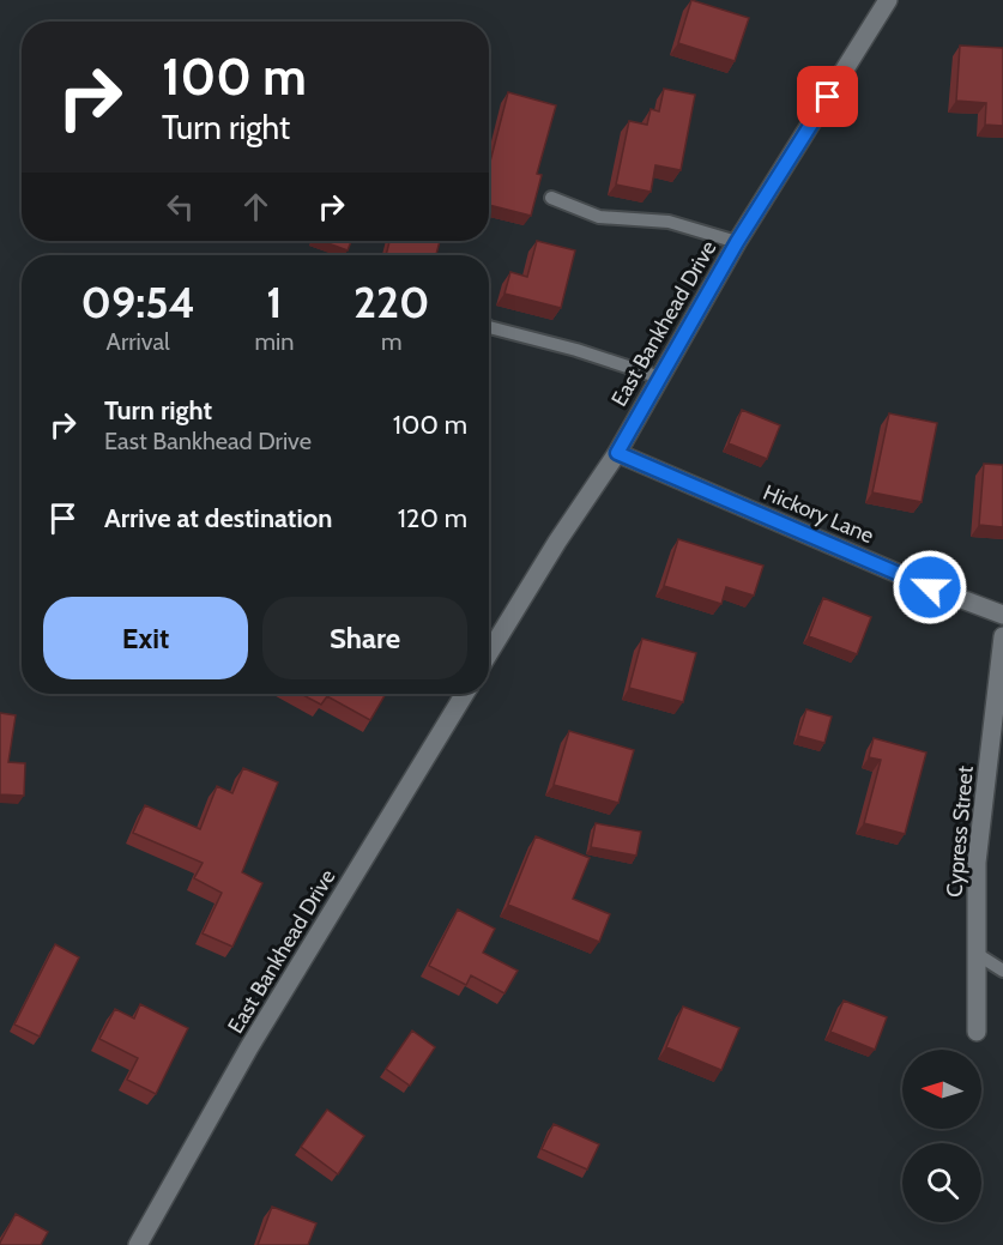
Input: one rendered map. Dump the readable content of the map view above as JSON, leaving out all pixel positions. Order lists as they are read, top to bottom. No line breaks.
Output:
{"streets":{"street":["East Bankhead Drive","Hickory Lane","Cypress Street"]},"crossings":[["East Bankhead Drive","Hickory Lane"]],"north":"left","page":{"turn":["100 m","Turn right"],"eta":["09:54","Arrival","1","min","220","m"],"list":[{"name":"Turn right","note":"East Bankhead Drive","value":"100 m"},{"name":"Arrive at destination","value":"120 m"}],"buttons":["Exit","Share"]}}
